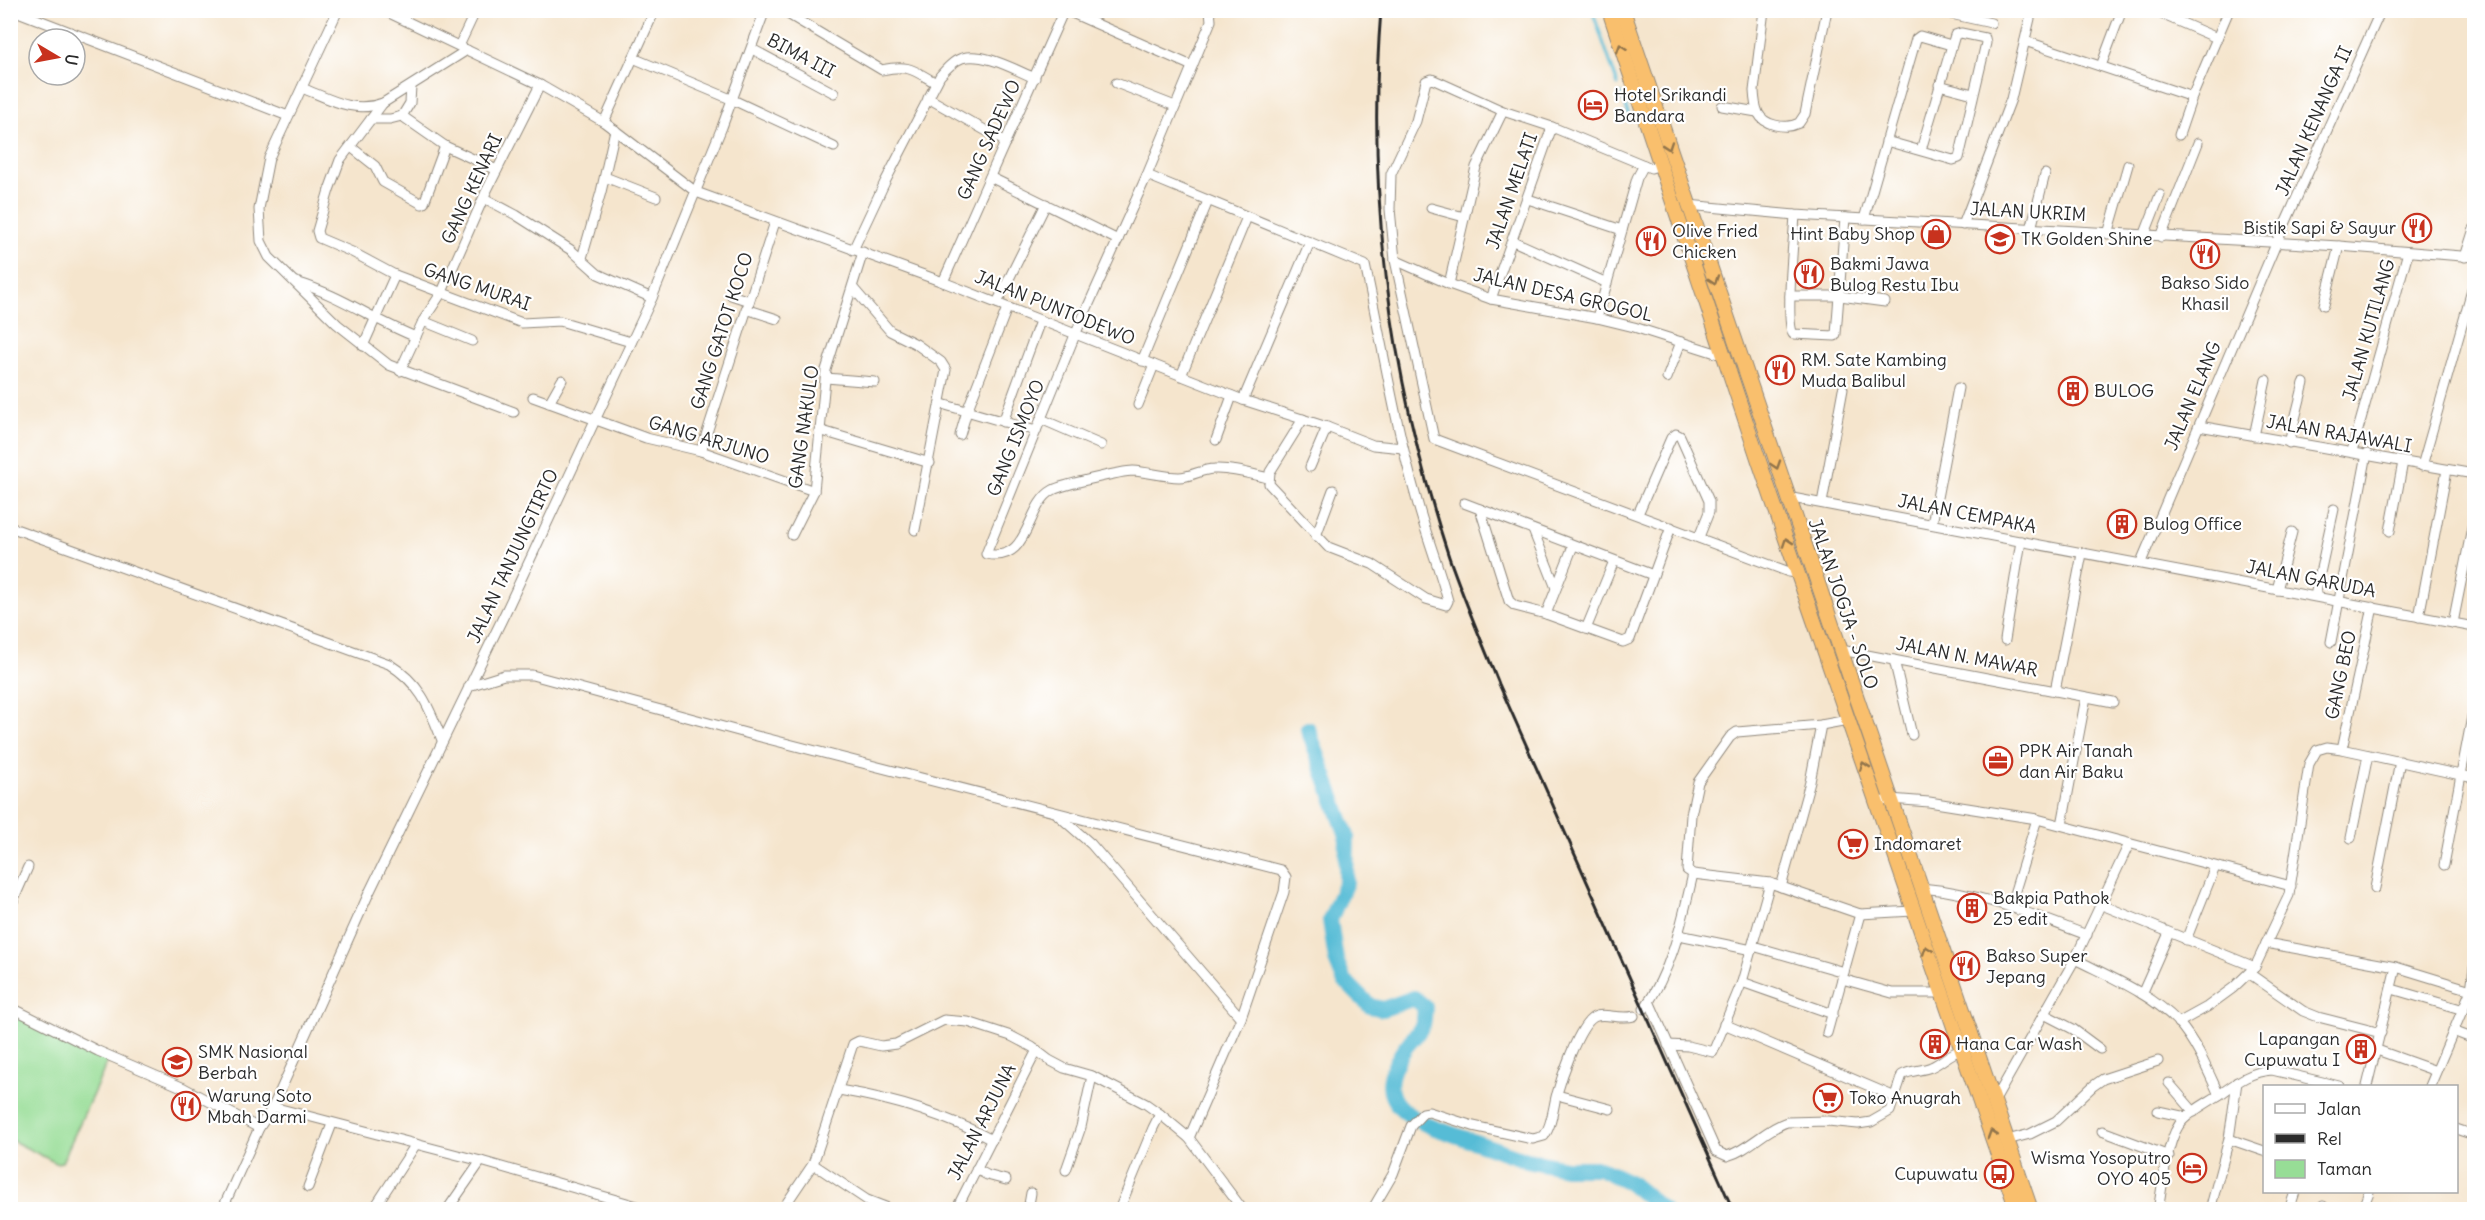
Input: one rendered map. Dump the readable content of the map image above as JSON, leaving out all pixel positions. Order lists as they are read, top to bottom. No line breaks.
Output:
{"streets":{"highway":["JALAN JOGJA - SOLO"],"street":["BIMA III","JALAN KENANGA II","GANG SADEWO","GANG KENARI","JALAN MELATI","JALAN UKRIM","GANG MURAI","JALAN DESA GROGOL","JALAN PUNTODEWO","JALAN KUTILANG","GANG GATOT KOCO","JALAN ELANG","GANG NAKULO","JALAN RAJAWALI","GANG ISMOYO","GANG ARJUNO","JALAN CEMPAKA","JALAN TANJUNGTIRTO","JALAN GARUDA","JALAN N. MAWAR","GANG BEO","JALAN ARJUNA"]},"crossings":[["BIMA III","JALAN TANJUNGTIRTO"],["JALAN KENANGA II","JALAN UKRIM"],["JALAN KENANGA II","JALAN ELANG"],["GANG SADEWO","JALAN PUNTODEWO"],["GANG KENARI","GANG MURAI"],["GANG KENARI","JALAN PUNTODEWO"],["JALAN MELATI","JALAN DESA GROGOL"],["JALAN UKRIM","JALAN KUTILANG"],["JALAN UKRIM","JALAN ELANG"],["JALAN UKRIM","JALAN JOGJA - SOLO"],["GANG MURAI","JALAN TANJUNGTIRTO"],["JALAN DESA GROGOL","JALAN JOGJA - SOLO"],["JALAN PUNTODEWO","GANG GATOT KOCO"],["JALAN PUNTODEWO","GANG NAKULO"],["JALAN PUNTODEWO","GANG ISMOYO"],["JALAN PUNTODEWO","JALAN TANJUNGTIRTO"],["JALAN KUTILANG","JALAN RAJAWALI"],["GANG GATOT KOCO","GANG ARJUNO"],["JALAN ELANG","JALAN RAJAWALI"],["JALAN ELANG","JALAN CEMPAKA"],["JALAN ELANG","JALAN GARUDA"],["GANG NAKULO","GANG ARJUNO"],["GANG ARJUNO","JALAN TANJUNGTIRTO"],["JALAN CEMPAKA","JALAN GARUDA"],["JALAN CEMPAKA","JALAN JOGJA - SOLO"],["JALAN GARUDA","GANG BEO"],["JALAN JOGJA - SOLO","JALAN N. MAWAR"]],"places":{"hotel":["Hotel Srikandi Bandara","Wisma Yosoputro OYO 405"],"restaurant":["Bistik Sapi & Sayur","Olive Fried Chicken","Bakso Sido Khasil","Bakmi Jawa Bulog Restu Ibu","RM. Sate Kambing Muda Balibul","Bakso Super Jepang","Warung Soto Mbah Darmi"],"shop":["Hint Baby Shop"],"school or university":["TK Golden Shine","SMK Nasional Berbah"],"building":["BULOG","Bulog Office","Bakpia Pathok 25 edit","Hana Car Wash","Lapangan Cupuwatu I"],"office":["PPK Air Tanah dan Air Baku"],"supermarket":["Indomaret","Toko Anugrah"],"bus stop":["Cupuwatu"]},"legend":["Jalan","Rel","Taman"],"north":"right"}
